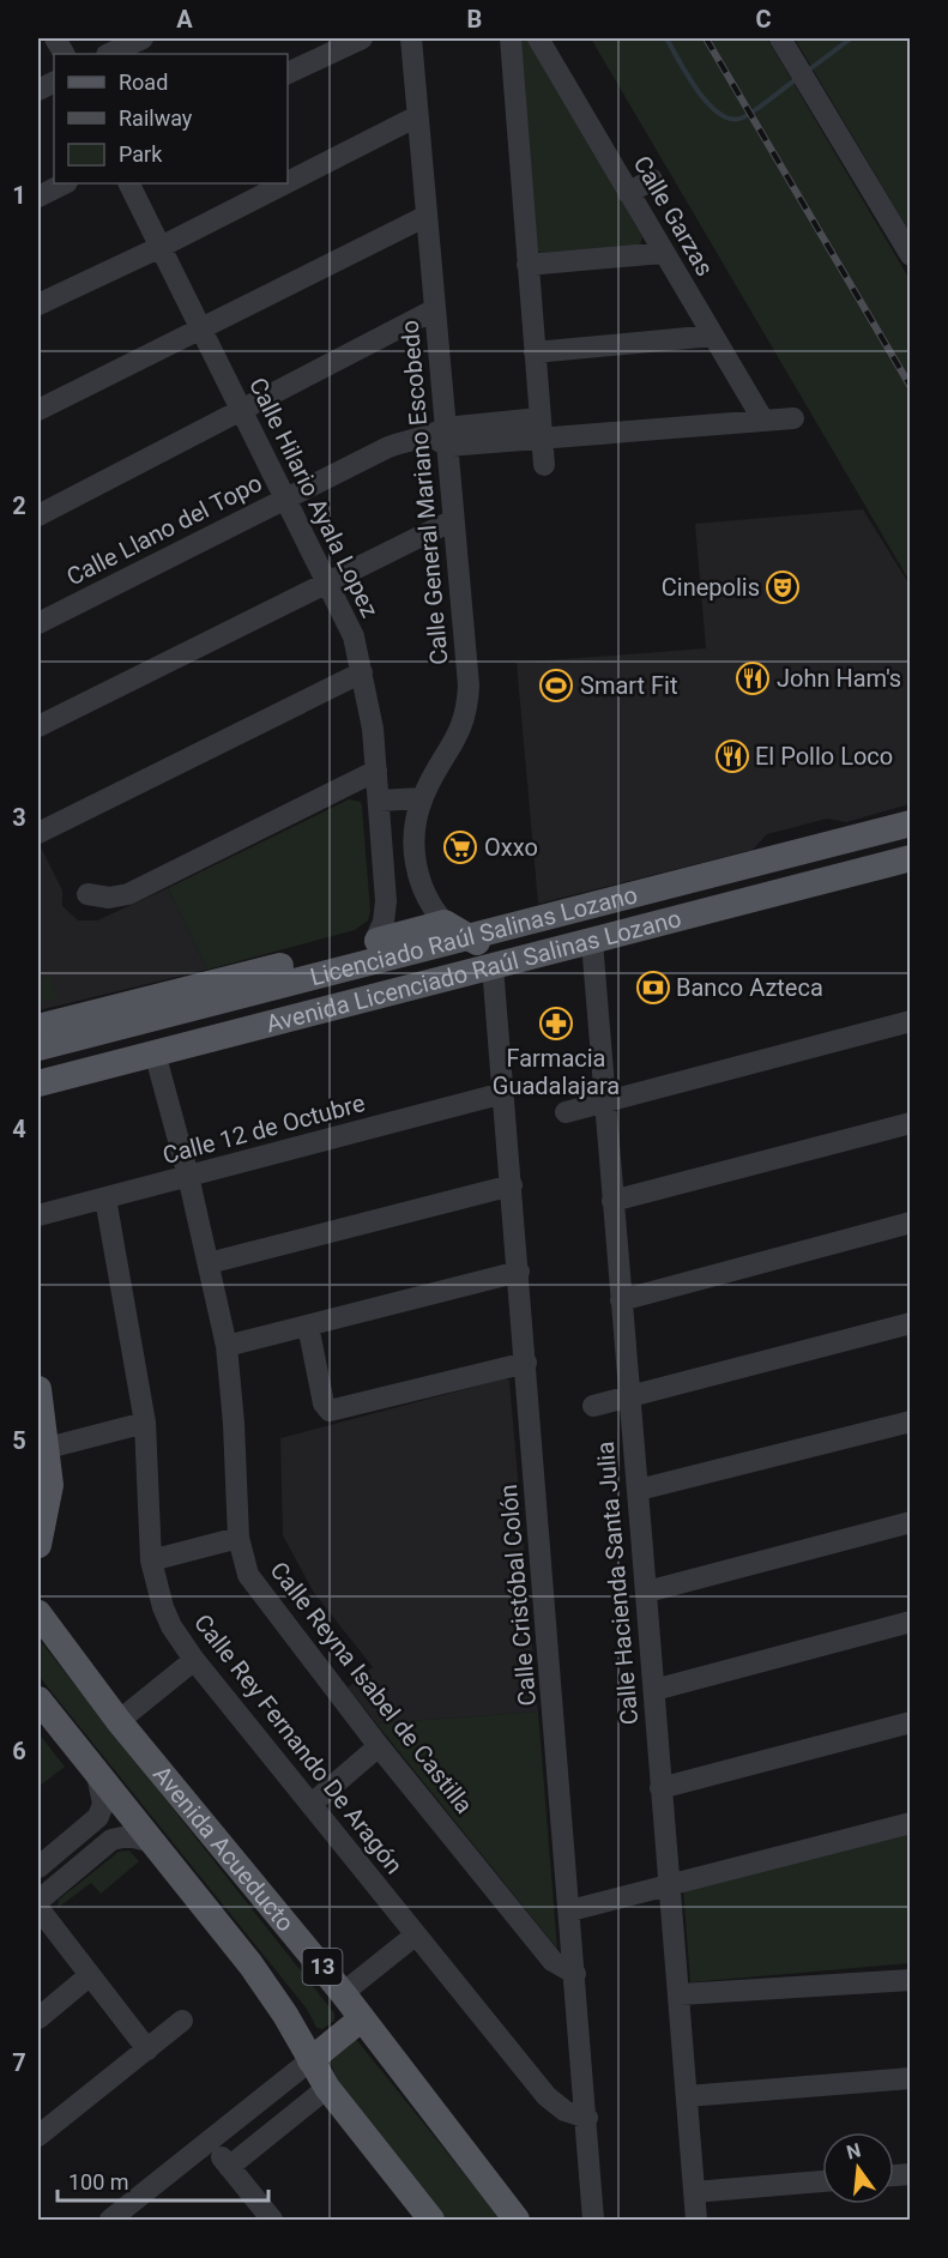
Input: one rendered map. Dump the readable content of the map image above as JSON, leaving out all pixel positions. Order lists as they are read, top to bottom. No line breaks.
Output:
{"streets":{"main road":["Licenciado Raúl Salinas Lozano","Avenida Licenciado Raúl Salinas Lozano","Avenida Acueducto","13"],"street":["Calle Garzas","Calle General Mariano Escobedo","Calle Hilario Ayala Lopez","Calle Llano del Topo","Calle 12 de Octubre","Calle Hacienda Santa Julia","Calle Cristóbal Colón","Calle Reyna Isabel de Castilla","Calle Rey Fernando De Aragón"]},"crossings":[["Calle Garzas","Calle Llano del Topo"],["Calle General Mariano Escobedo","Calle Llano del Topo"],["Calle Hilario Ayala Lopez","Calle Llano del Topo"],["Avenida Licenciado Raúl Salinas Lozano","Calle Hacienda Santa Julia"],["Avenida Licenciado Raúl Salinas Lozano","Calle Cristóbal Colón"],["Avenida Licenciado Raúl Salinas Lozano","Calle Reyna Isabel de Castilla"],["Calle 12 de Octubre","Calle Cristóbal Colón"],["Calle 12 de Octubre","Calle Reyna Isabel de Castilla"],["Calle 12 de Octubre","Calle Rey Fernando De Aragón"],["Calle Cristóbal Colón","Calle Reyna Isabel de Castilla"],["Calle Cristóbal Colón","Calle Rey Fernando De Aragón"]],"places":{"theatre":["Cinepolis"],"restaurant":["John Ham's","El Pollo Loco"],"sports":["Smart Fit"],"supermarket":["Oxxo"],"bank":["Banco Azteca"],"pharmacy":["Farmacia Guadalajara"]},"legend":["Road","Railway","Park"],"scale_bar":"100 m","north":"top","grid":{"columns":["A","B","C"],"rows":["1","2","3","4","5","6","7"]}}
